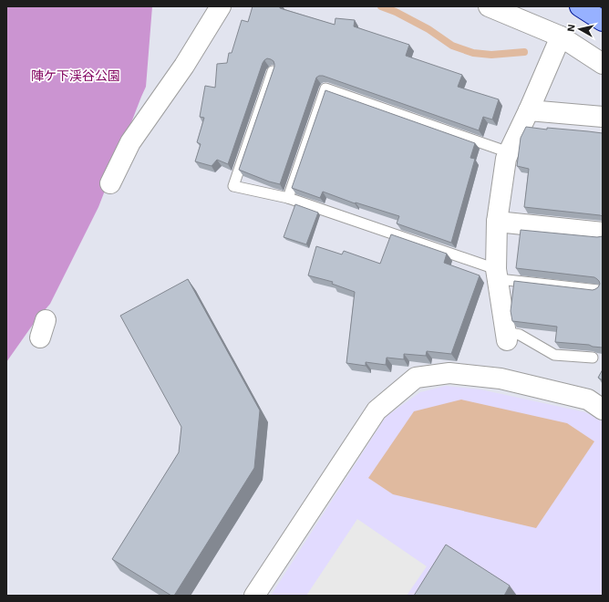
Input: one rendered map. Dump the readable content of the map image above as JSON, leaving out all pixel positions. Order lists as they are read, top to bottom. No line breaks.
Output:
{"parks":["陣ケ下渓谷公園"],"north":"left"}
